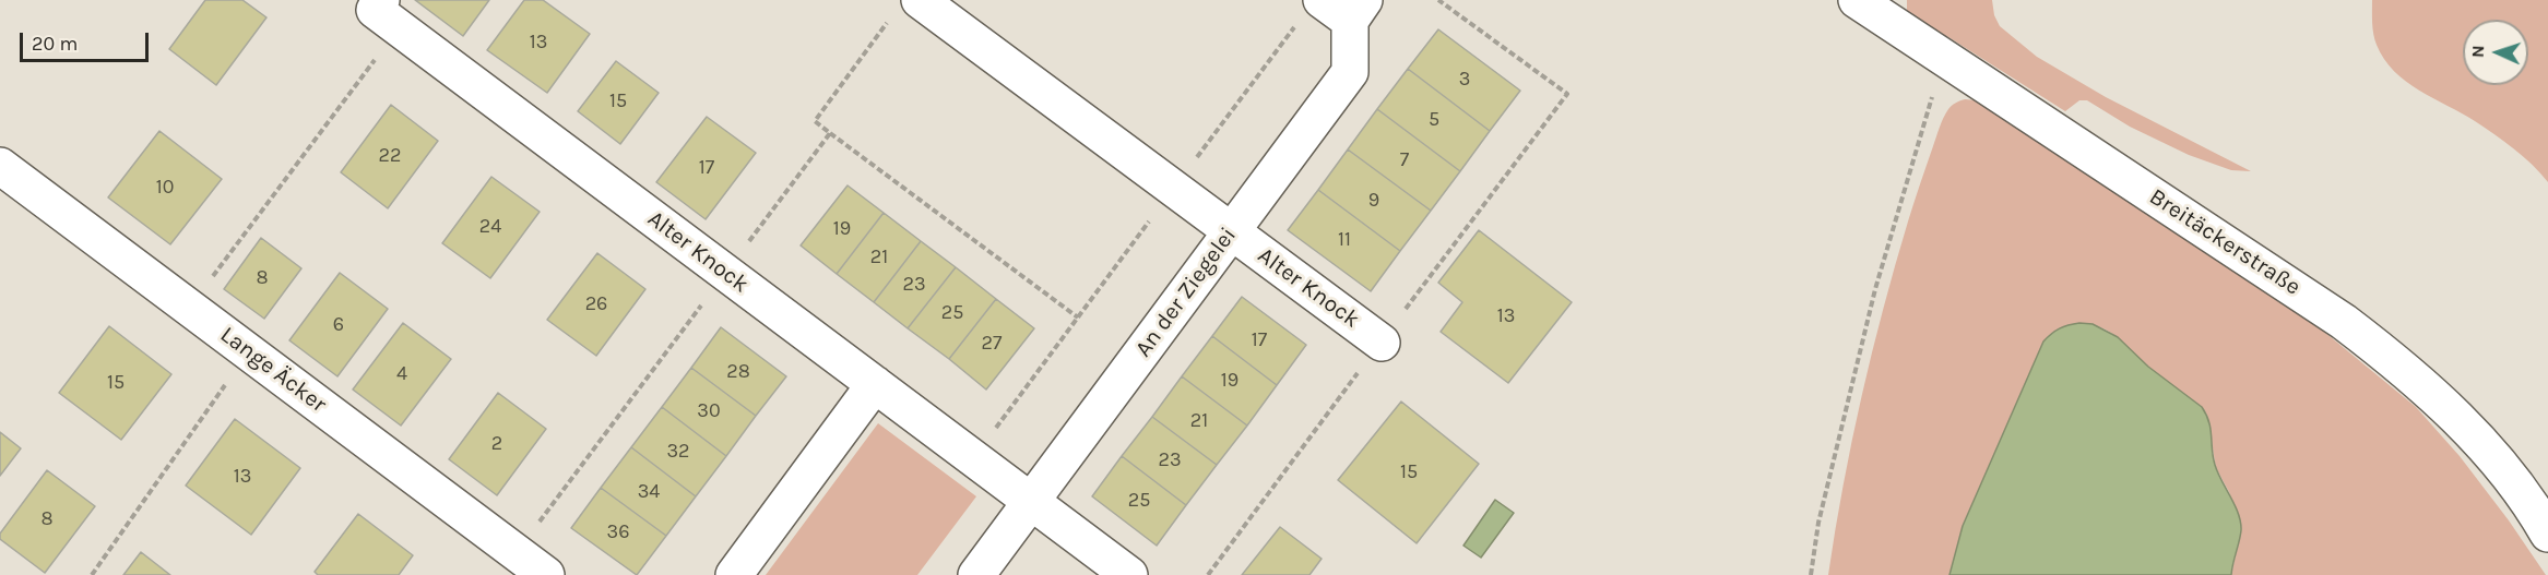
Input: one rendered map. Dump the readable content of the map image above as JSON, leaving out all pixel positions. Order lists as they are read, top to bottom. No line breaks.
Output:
{"streets":{"street":["Breitäckerstraße","Alter Knock","An der Ziegelei","Lange Äcker"]},"crossings":[["Alter Knock","An der Ziegelei"]],"house_numbers":["13","3","15","5","22","7","17","10","9","24","19","11","21","8","23","26","25","13","6","17","27","28","4","19","15","30","21","2","32","23","15","13","34","25","8","36"],"scale_bar":"20 m","north":"left"}
